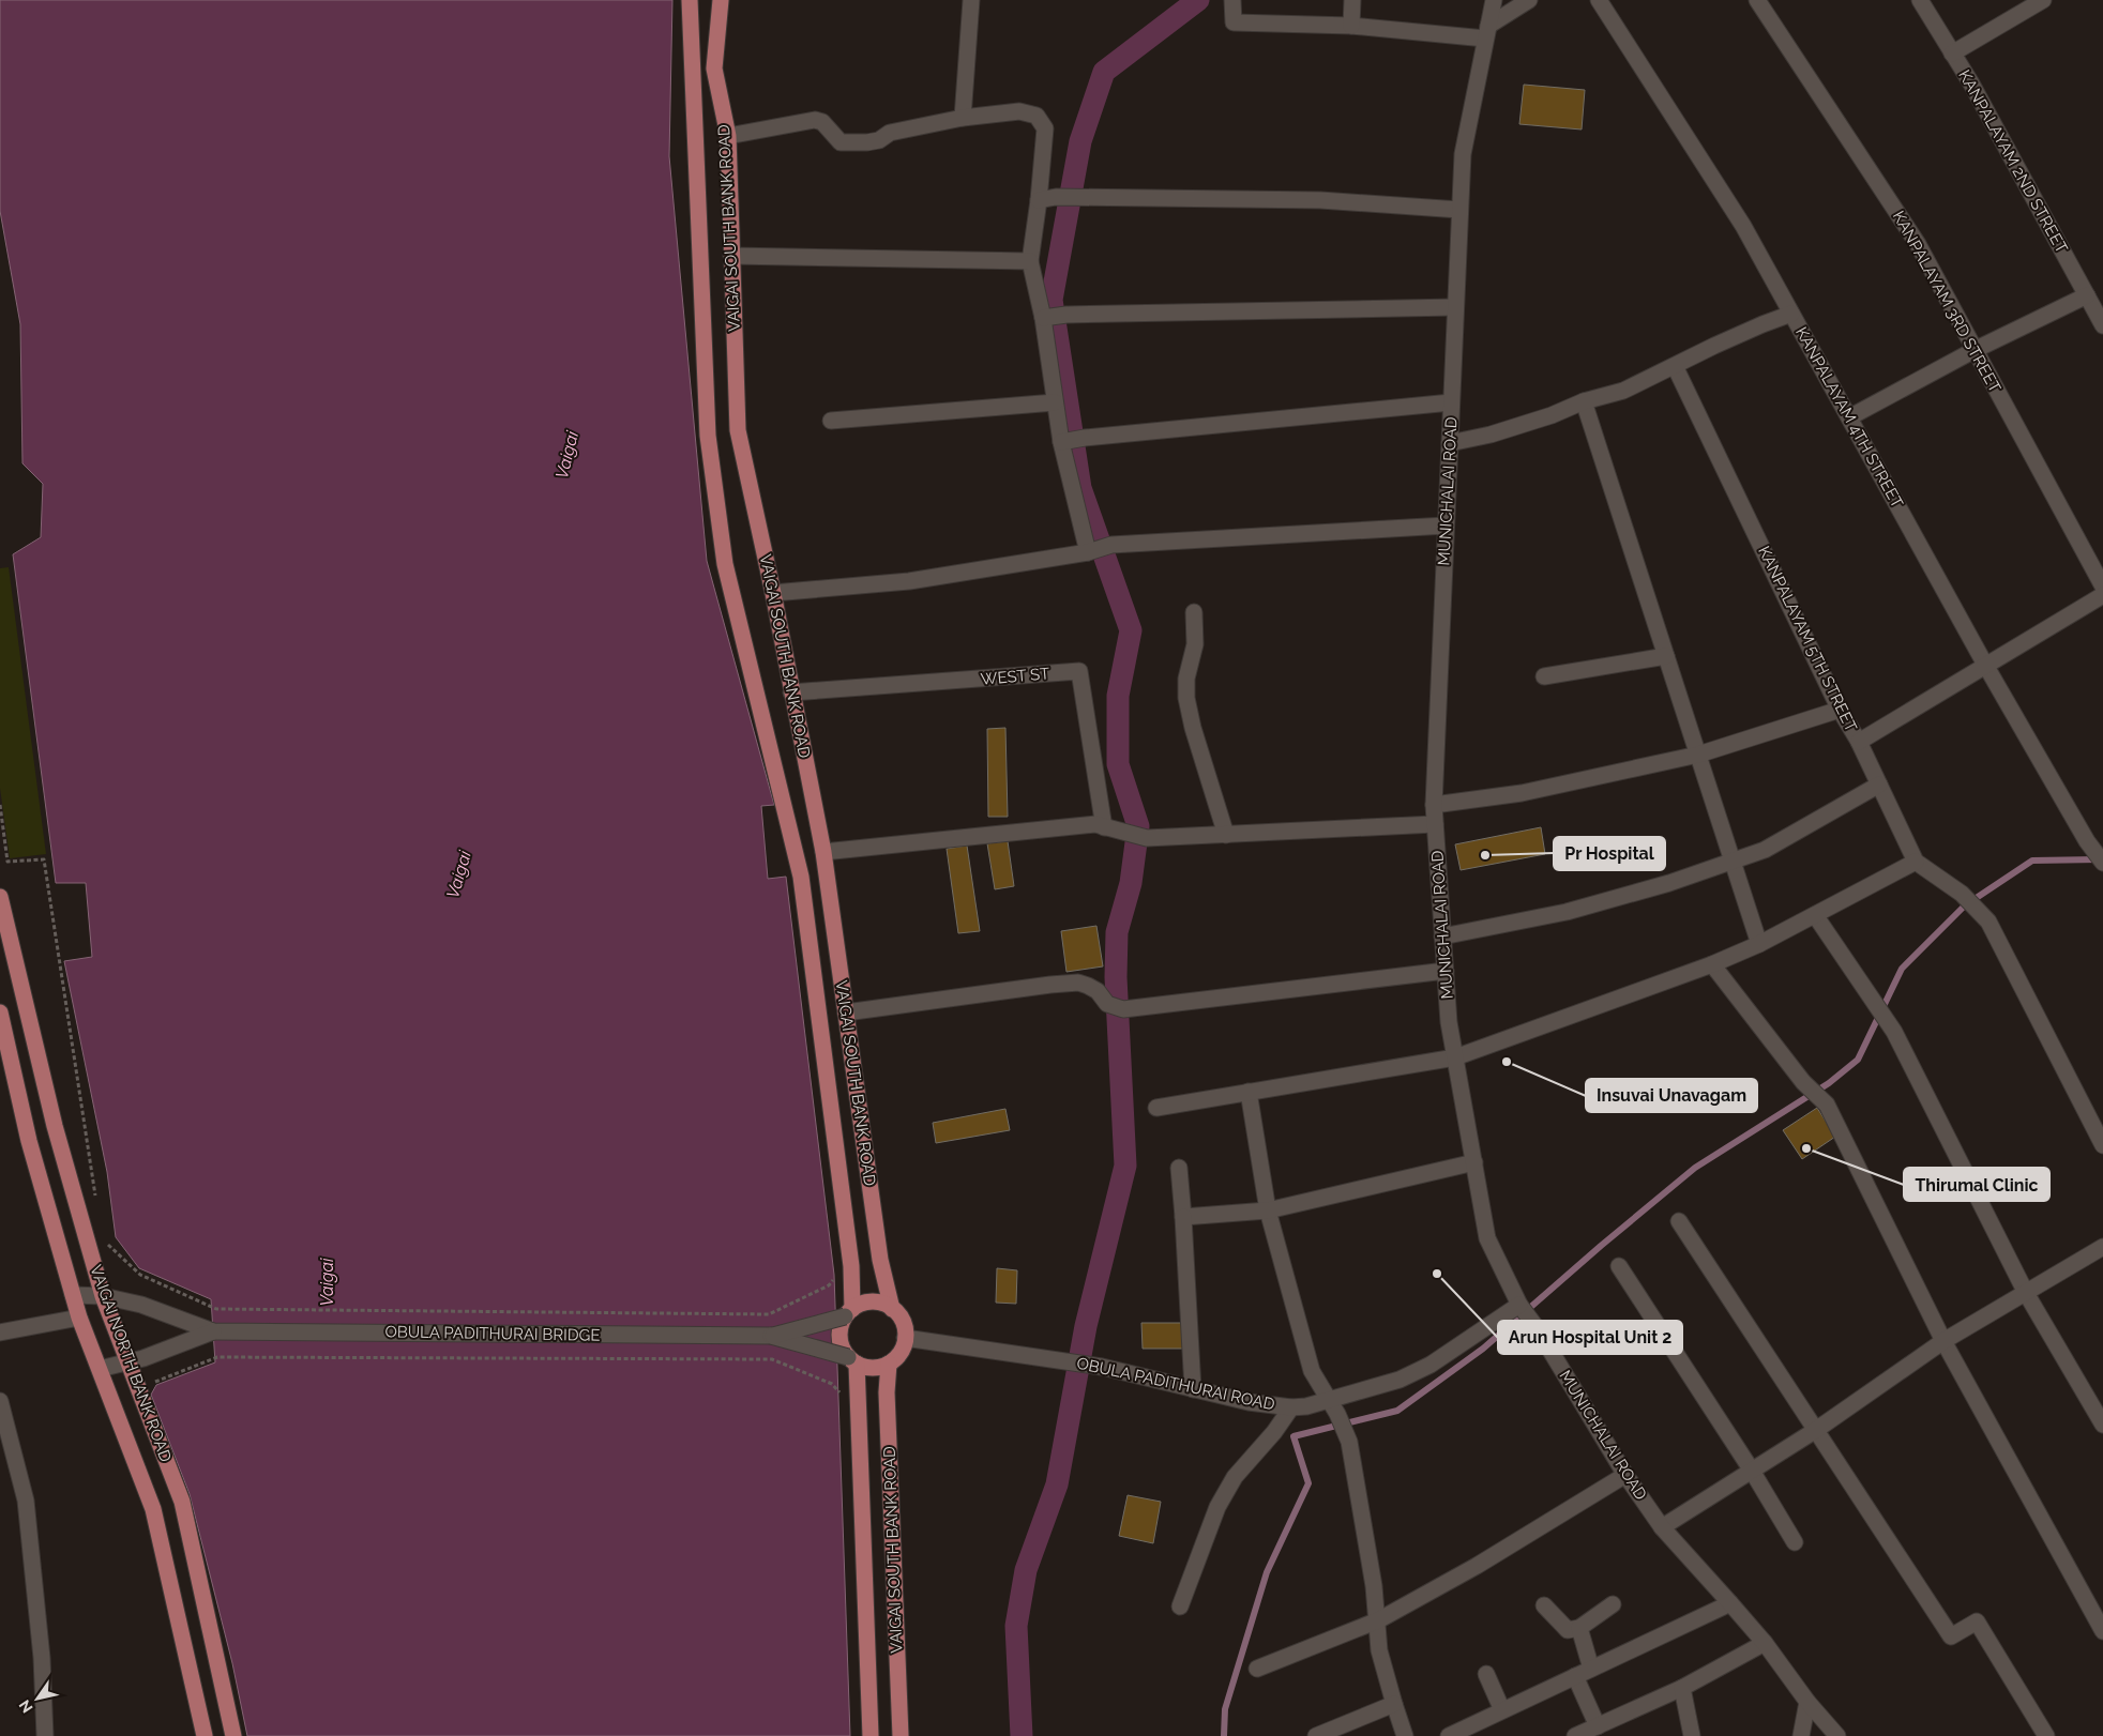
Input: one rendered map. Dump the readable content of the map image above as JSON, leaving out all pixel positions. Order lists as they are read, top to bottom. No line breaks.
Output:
{"streets":{"main road":["VAIGAI SOUTH BANK ROAD","VAIGAI NORTH BANK ROAD"],"street":["KANPALAYAM 2ND STREET","KANPALAYAM 3RD STREET","KANPALAYAM 4TH STREET","MUNICHALAI ROAD","KANPALAYAM 5TH STREET","WEST ST","OBULA PADITHURAI BRIDGE","OBULA PADITHURAI ROAD"]},"crossings":[["VAIGAI SOUTH BANK ROAD","WEST ST"],["VAIGAI SOUTH BANK ROAD","OBULA PADITHURAI BRIDGE"],["VAIGAI SOUTH BANK ROAD","OBULA PADITHURAI ROAD"],["MUNICHALAI ROAD","OBULA PADITHURAI ROAD"],["OBULA PADITHURAI BRIDGE","VAIGAI NORTH BANK ROAD"],["OBULA PADITHURAI BRIDGE","OBULA PADITHURAI ROAD"]],"water":["Vaigai"],"places":["Pr Hospital","Insuvai Unavagam","Thirumal Clinic","Arun Hospital Unit 2"],"north":"bottom left"}
